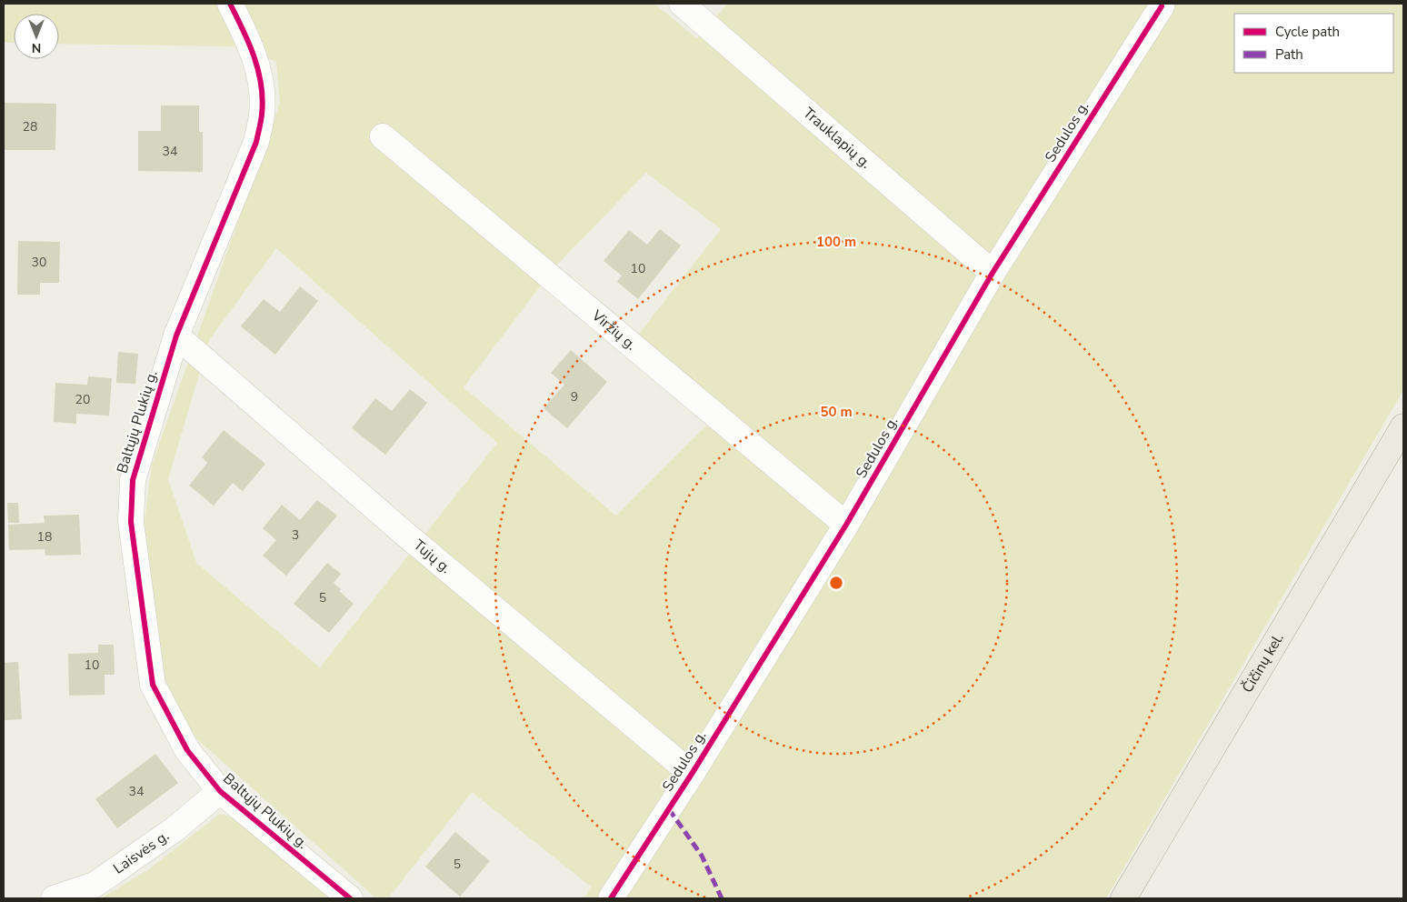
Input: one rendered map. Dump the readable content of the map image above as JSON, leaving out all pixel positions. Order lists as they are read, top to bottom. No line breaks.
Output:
{"streets":{"main road":["Čičinų kel."],"street":["Sedulos g.","Trauklapių g.","Viržių g.","Baltųjų Plukių g.","Tujų g.","Laisvės g."]},"crossings":[["Sedulos g.","Trauklapių g."],["Sedulos g.","Viržių g."],["Sedulos g.","Tujų g."],["Baltųjų Plukių g.","Tujų g."],["Baltųjų Plukių g.","Laisvės g."]],"house_numbers":["28","34","30","10","9","20","3","18","5","10","34","5"],"legend":["Cycle path","Path"],"north":"bottom","rings":["100 m","50 m"]}
